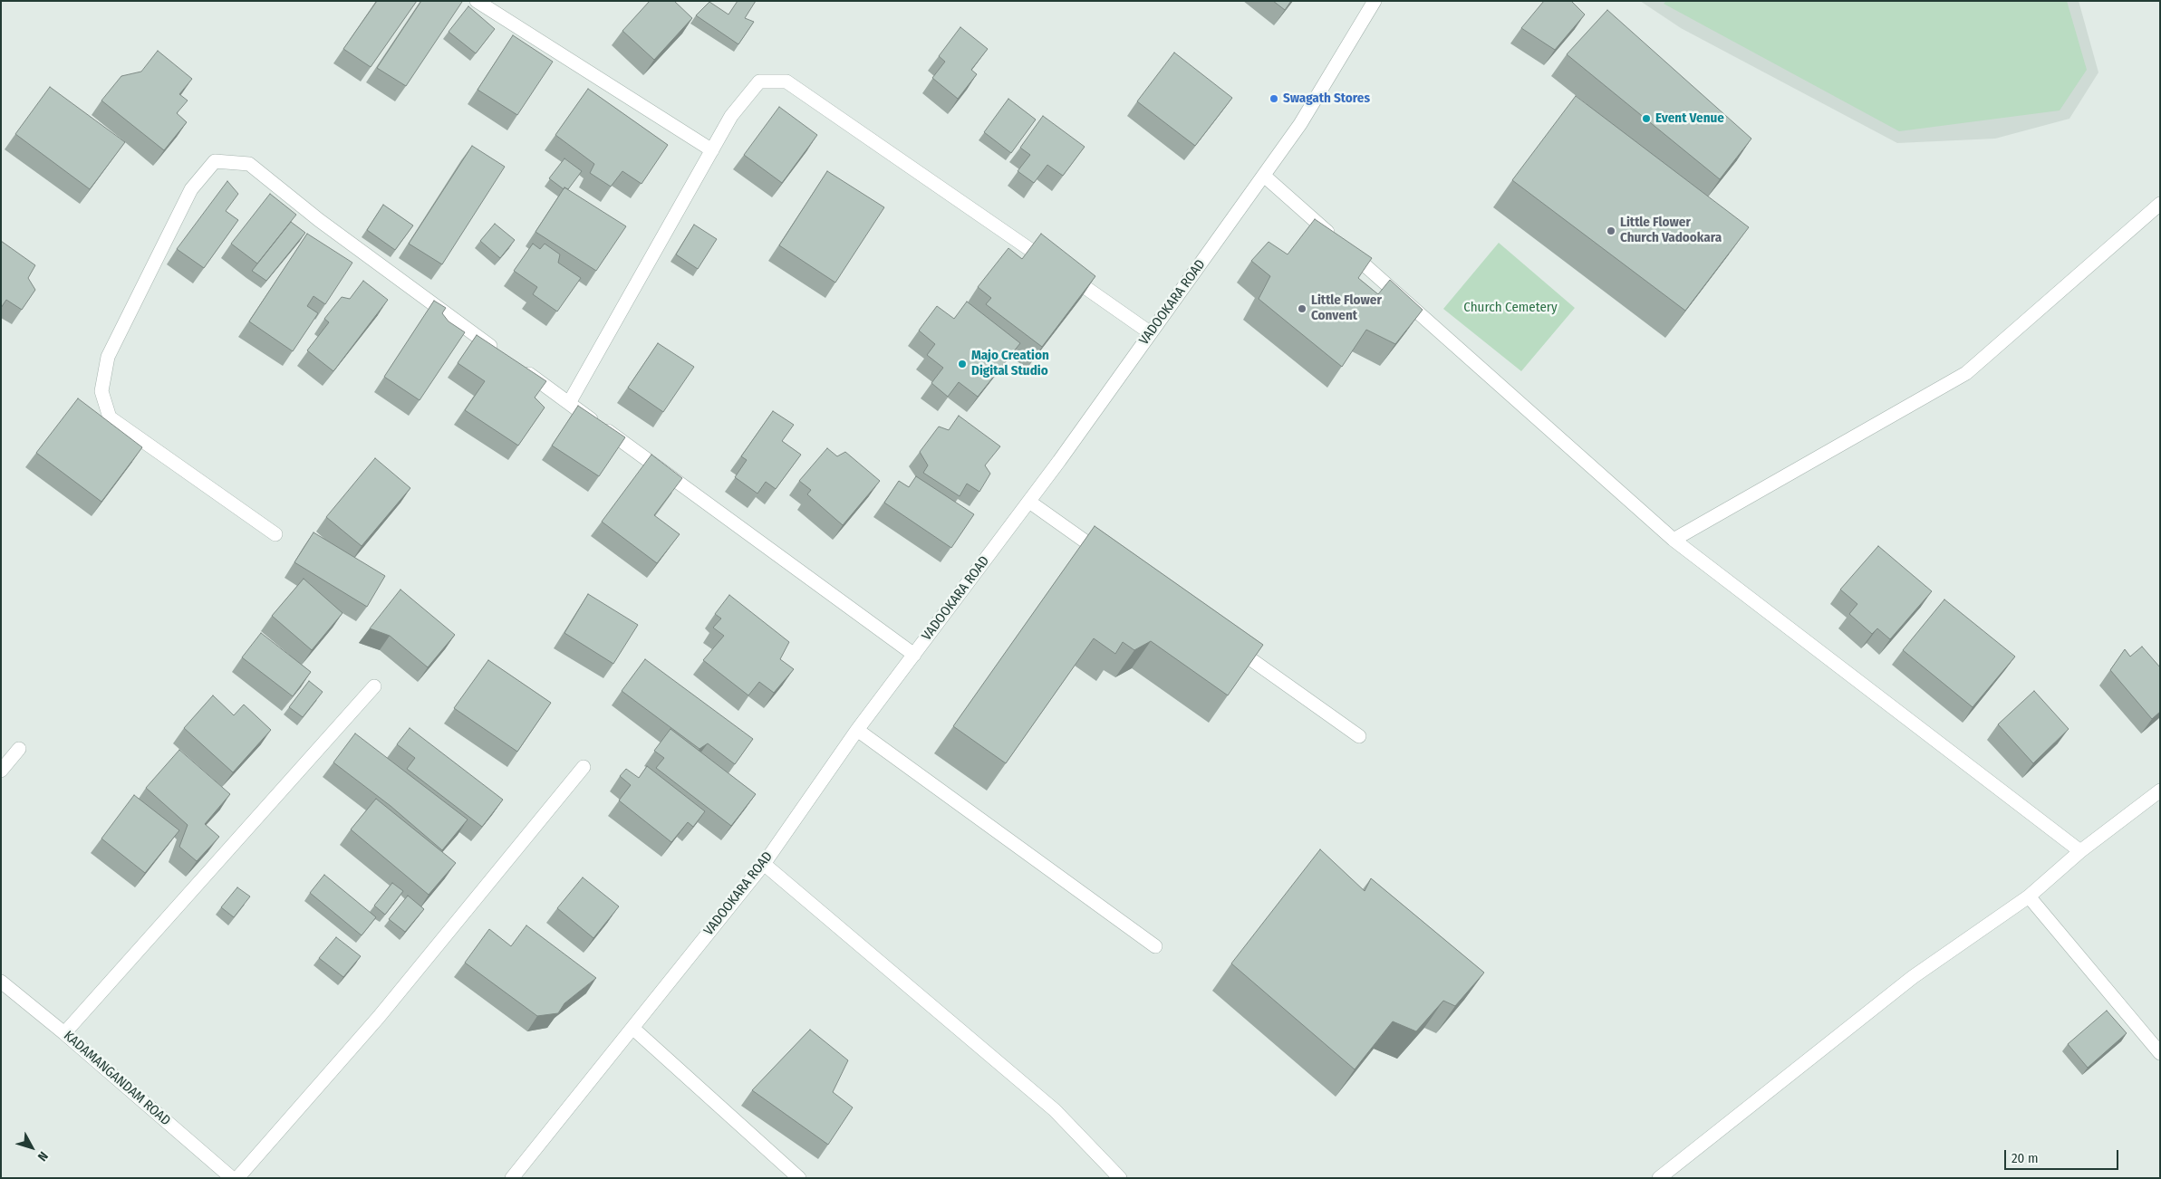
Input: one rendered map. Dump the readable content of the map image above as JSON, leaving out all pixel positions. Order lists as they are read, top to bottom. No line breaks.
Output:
{"streets":{"street":["VADOOKARA ROAD","KADAMANGANDAM ROAD"]},"parks":["Church Cemetery"],"places":["Swagath Stores","Event Venue","Little Flower Church Vadookara","Little Flower Convent","Majo Creation Digital Studio"],"scale_bar":"20 m","north":"bottom right"}
